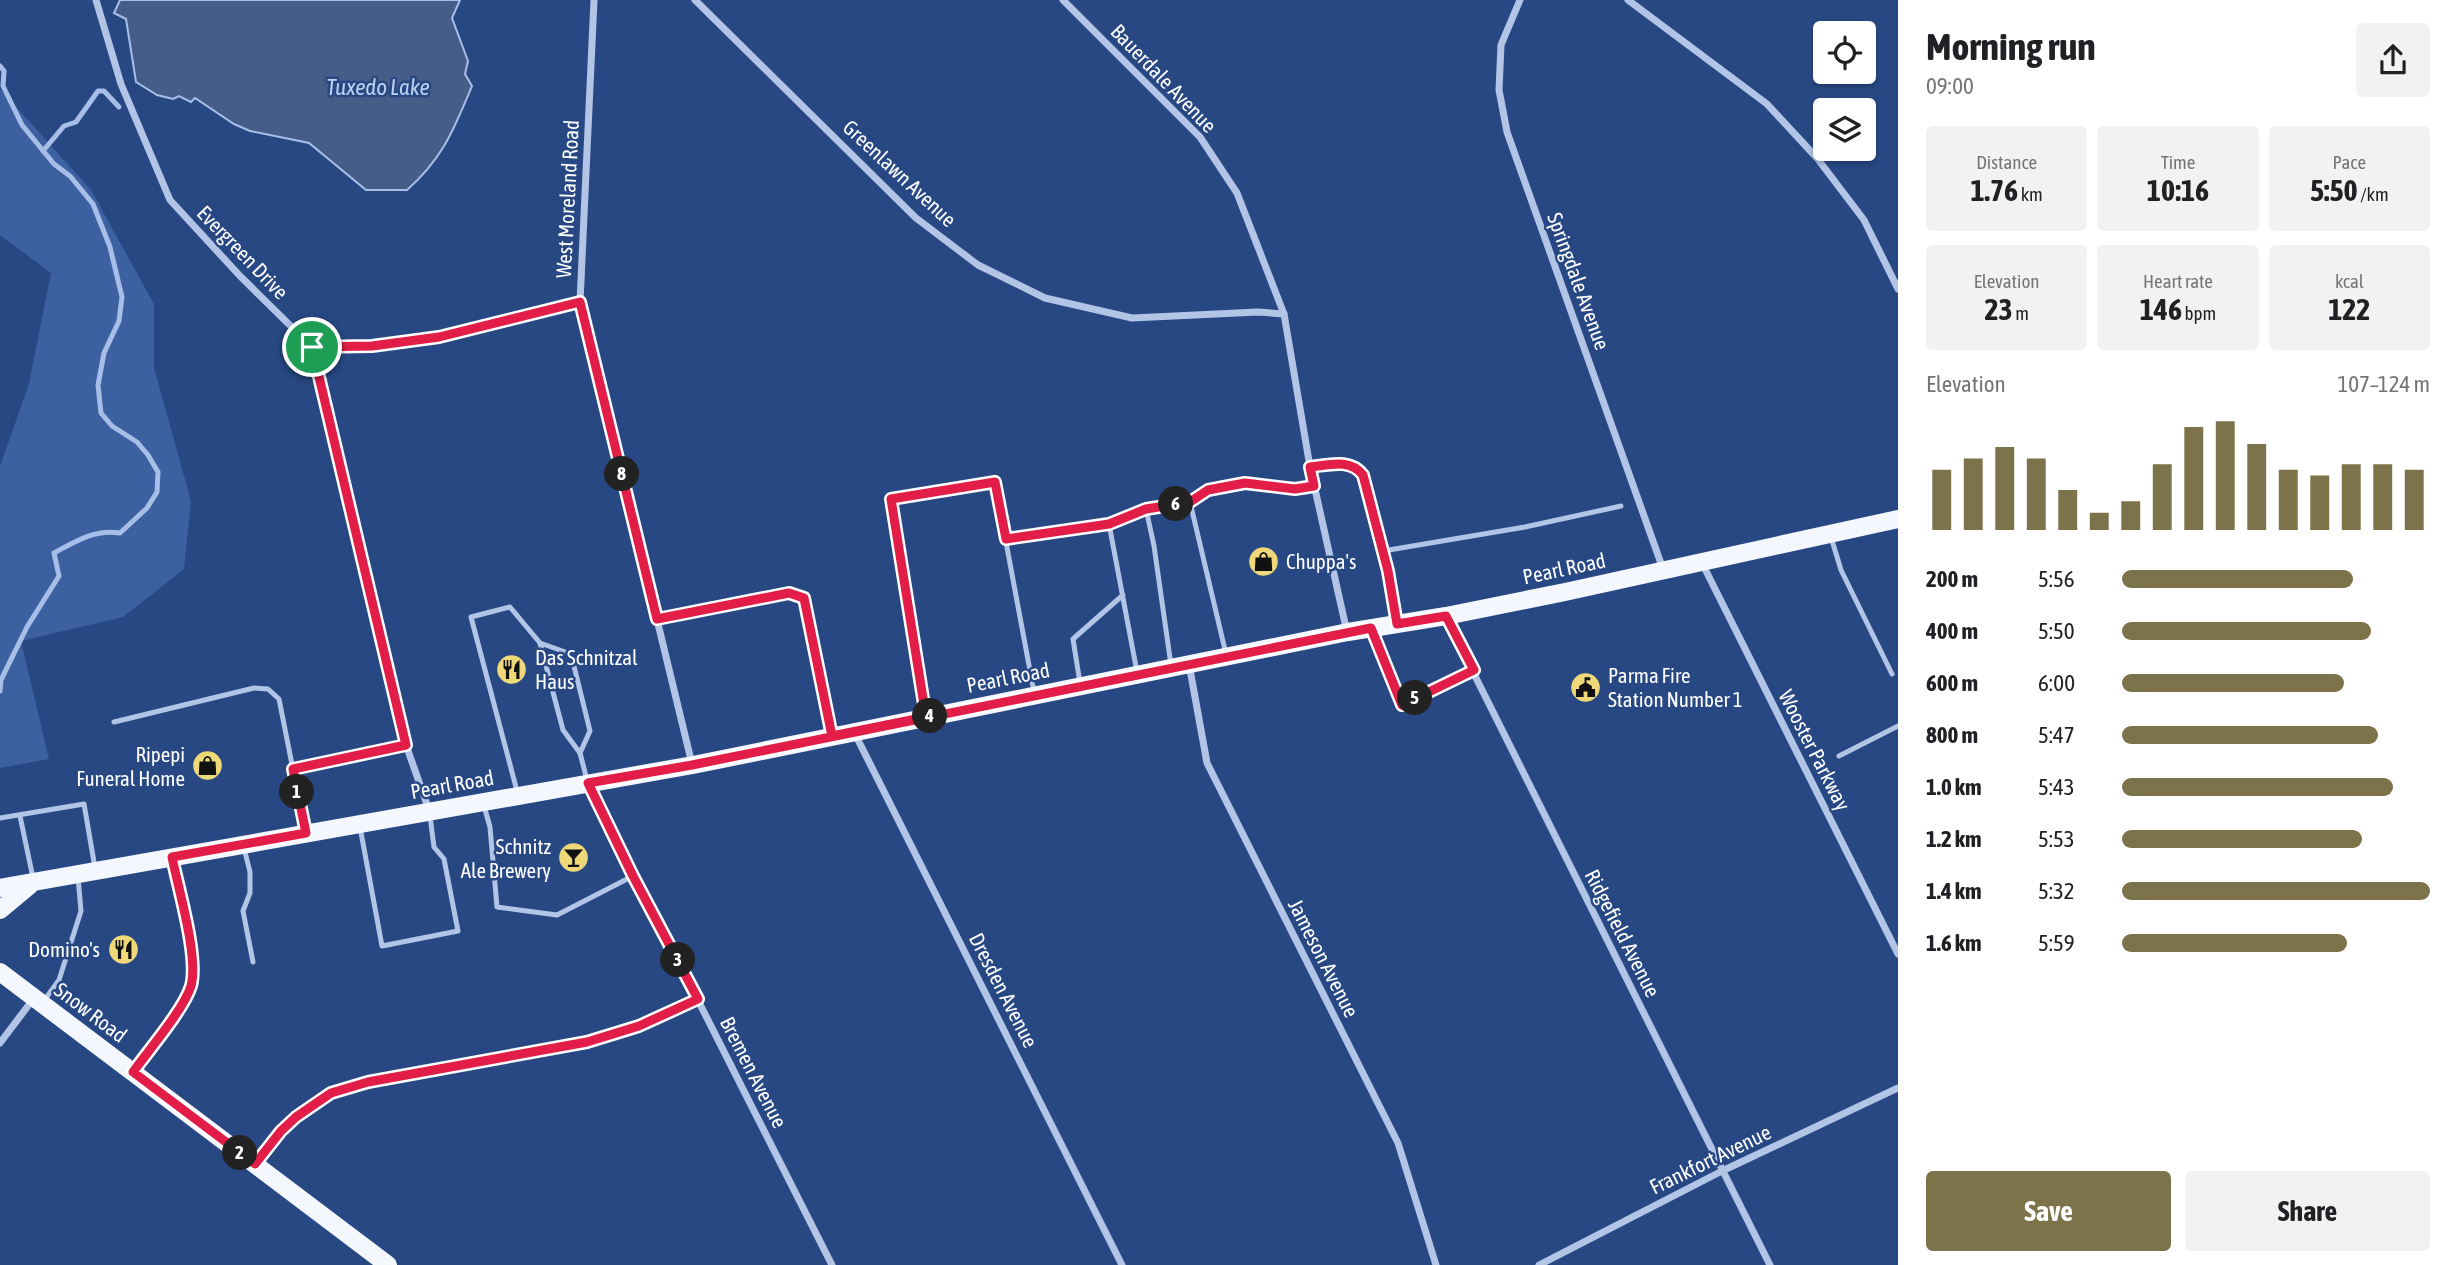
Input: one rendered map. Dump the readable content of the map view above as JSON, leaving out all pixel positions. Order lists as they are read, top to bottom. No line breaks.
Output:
{"streets":{"main road":["Pearl Road","Snow Road"],"street":["Bauerdale Avenue","Greenlawn Avenue","West Moreland Road","Evergreen Drive","Springdale Avenue","Wooster Parkway","Ridgefield Avenue","Jameson Avenue","Dresden Avenue","Bremen Avenue","Frankfort Avenue"]},"crossings":[["Bauerdale Avenue","Greenlawn Avenue"],["Bauerdale Avenue","Pearl Road"],["West Moreland Road","Pearl Road"],["Springdale Avenue","Pearl Road"],["Pearl Road","Wooster Parkway"],["Pearl Road","Ridgefield Avenue"],["Pearl Road","Jameson Avenue"],["Pearl Road","Dresden Avenue"],["Pearl Road","Bremen Avenue"],["Ridgefield Avenue","Frankfort Avenue"]],"water":["Tuxedo Lake"],"places":{"shop":["Chuppa's","Ripepi Funeral Home"],"restaurant":["Das Schnitzal Haus","Domino's"],"public building":["Parma Fire Station Number 1"],"bar":["Schnitz Ale Brewery"]},"page":{"heading":["Morning run","09:00"],"stats":[["Distance","1.76 km"],["Time","10:16"],["Pace","5:50 /km"],["Elevation","23 m"],["Heart rate","146 bpm"],["kcal","122"]],"chart":["Elevation","107–124 m"],"pins":["8","6","5","4","1","3","2"],"list":[{"name":"200 m","note":"5:56"},{"name":"400 m","note":"5:50"},{"name":"600 m","note":"6:00"},{"name":"800 m","note":"5:47"},{"name":"1.0 km","note":"5:43"},{"name":"1.2 km","note":"5:53"},{"name":"1.4 km","note":"5:32"},{"name":"1.6 km","note":"5:59"}],"buttons":["Save","Share"]}}
